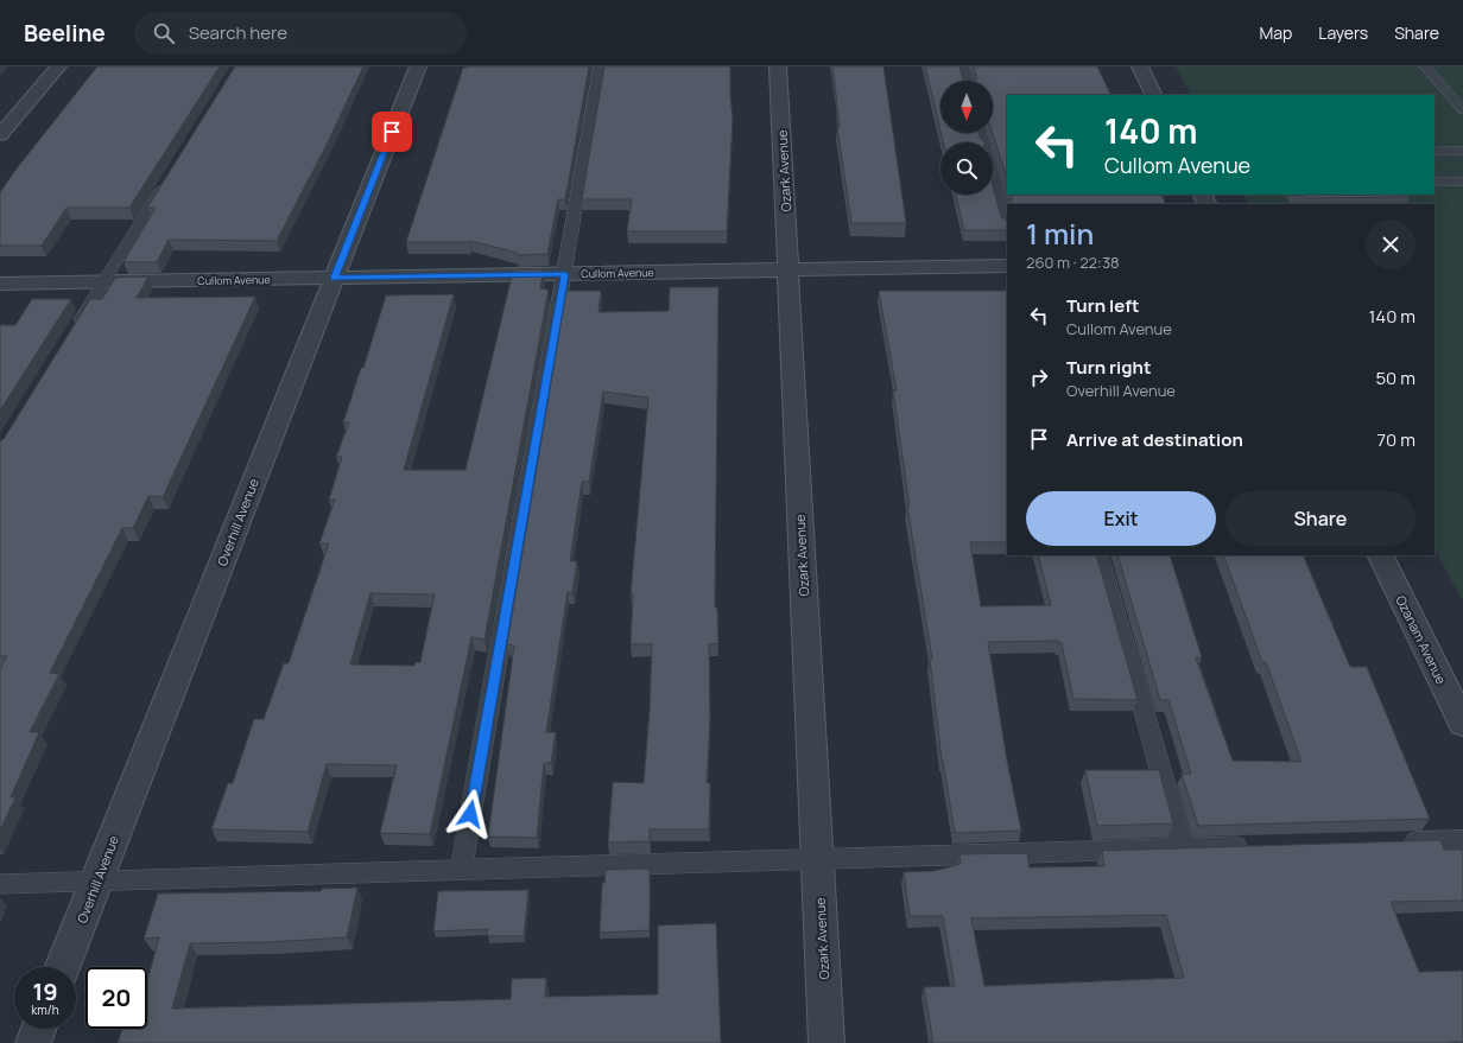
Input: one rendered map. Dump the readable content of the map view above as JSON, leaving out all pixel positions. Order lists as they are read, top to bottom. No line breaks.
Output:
{"streets":{"street":["Ozark Avenue","Cullom Avenue","Overhill Avenue","Ozanam Avenue"]},"crossings":[["Ozark Avenue","Cullom Avenue"],["Cullom Avenue","Overhill Avenue"]],"north":"bottom","page":{"header":"Beeline","search":"Search here","nav":["Map","Layers","Share"],"turn":["140 m","Cullom Avenue"],"heading":["1 min","260 m · 22:38"],"list":[{"name":"Turn left","note":"Cullom Avenue","value":"140 m"},{"name":"Turn right","note":"Overhill Avenue","value":"50 m"},{"name":"Arrive at destination","value":"70 m"}],"buttons":["Exit","Share"],"speed":"19 km/h","limit":"20"}}
